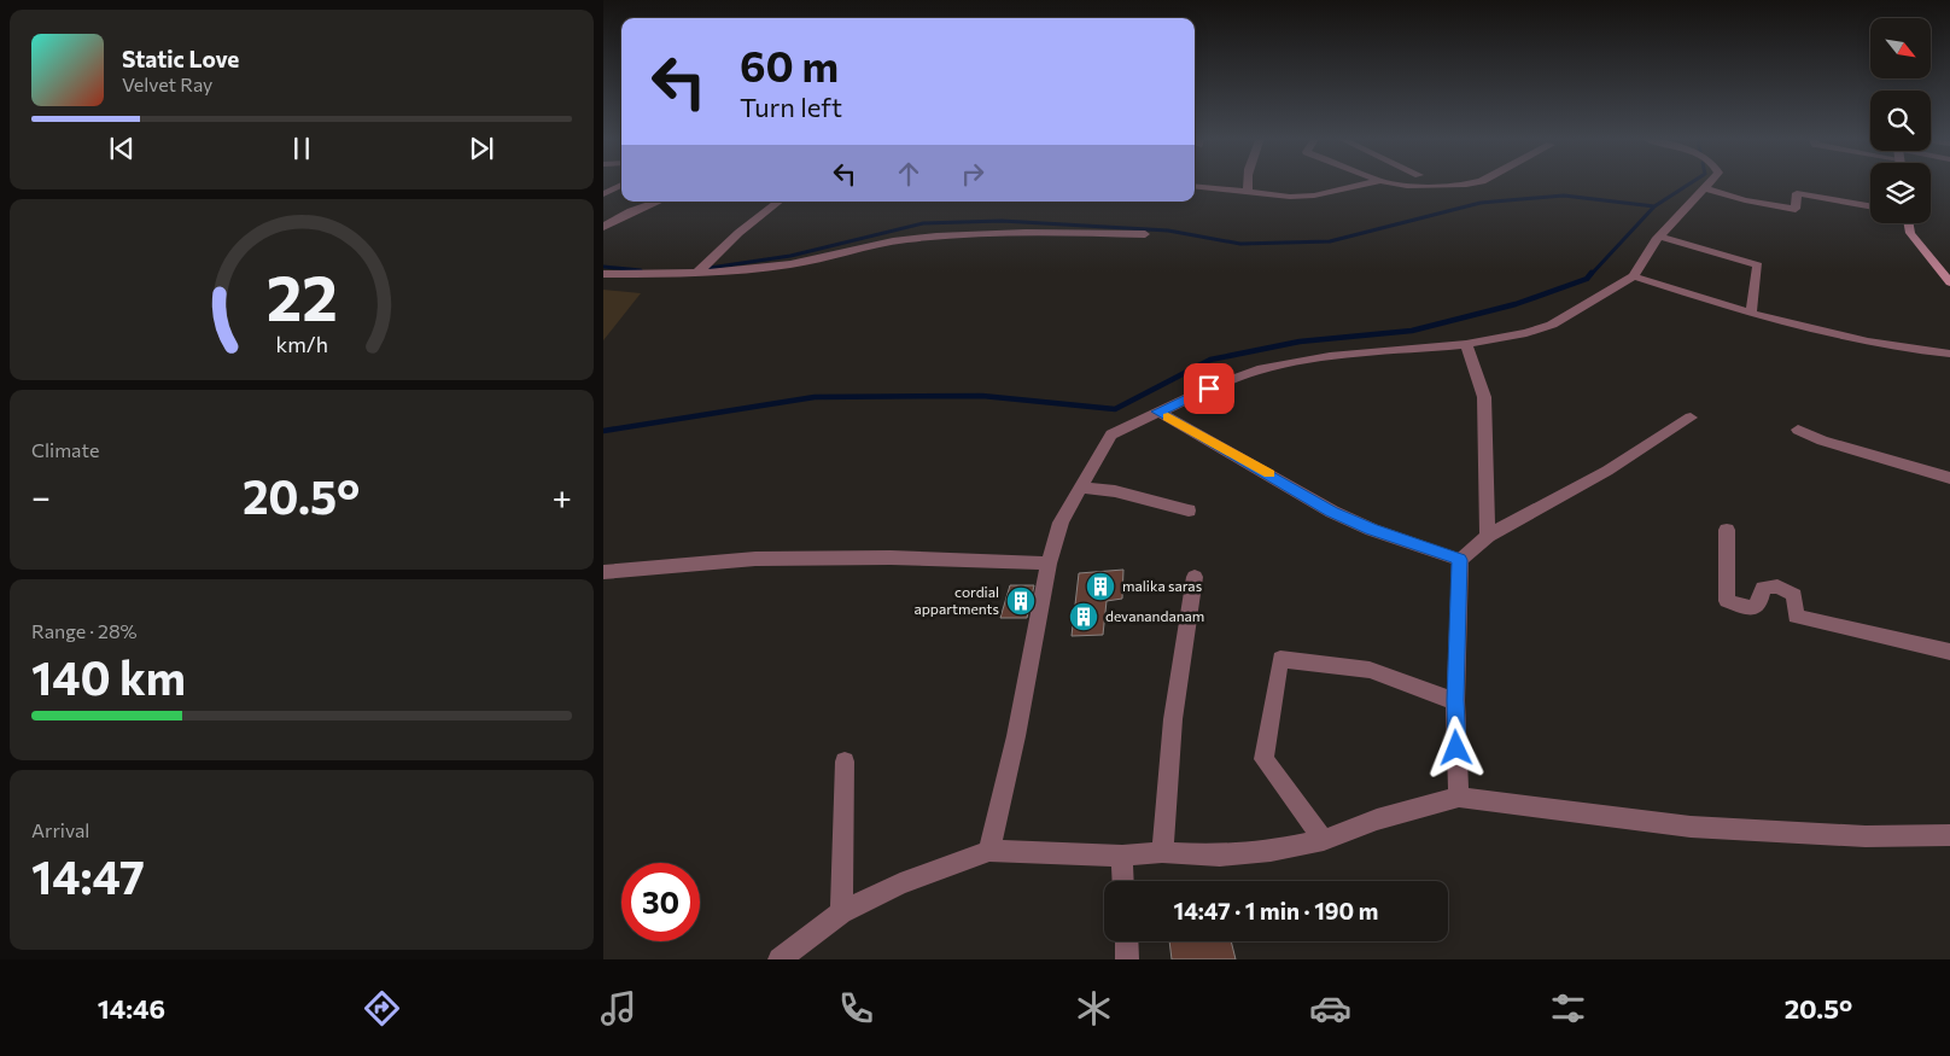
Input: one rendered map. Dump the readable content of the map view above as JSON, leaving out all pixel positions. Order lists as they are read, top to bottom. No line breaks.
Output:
{"places":{"building":["malika saras","cordial appartments","devanandanam"]},"north":"bottom right","page":{"turn":["60 m","Turn left"],"song":["Static Love","Velvet Ray"],"tile":["Climate",["Range · 28%","140 km"],["Arrival","14:47"]],"heat":["−","20.5°","+"],"limit":"30","trip":"14:47 · 1 min · 190 m","tabs":["14:46","20.5°"],"gauge":["22","km/h"]}}
